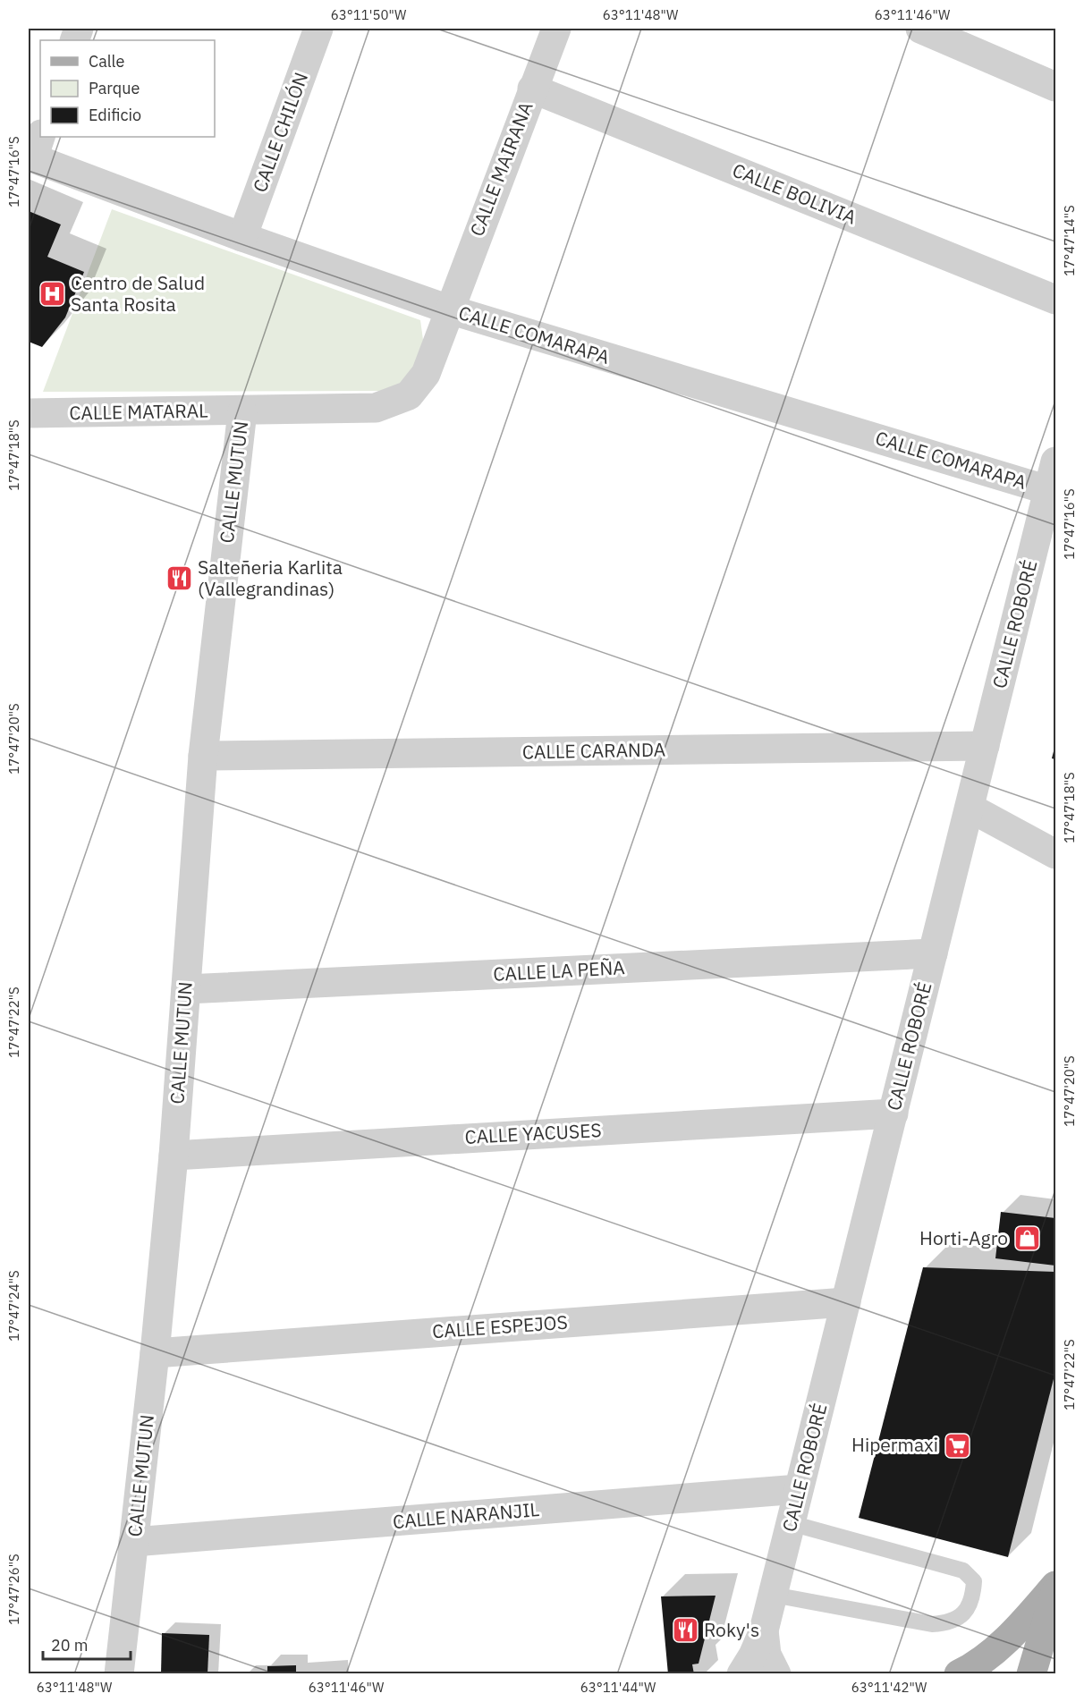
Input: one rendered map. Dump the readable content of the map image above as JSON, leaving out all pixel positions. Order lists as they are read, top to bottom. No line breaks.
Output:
{"streets":{"street":["CALLE CHILÓN","CALLE MAIRANA","CALLE BOLIVIA","CALLE COMARAPA","CALLE MATARAL","CALLE MUTUN","CALLE ROBORÉ","CALLE CARANDA","CALLE LA PEÑA","CALLE YACUSES","CALLE ESPEJOS","CALLE NARANJIL"]},"crossings":[["CALLE CHILÓN","CALLE COMARAPA"],["CALLE MAIRANA","CALLE BOLIVIA"],["CALLE MAIRANA","CALLE COMARAPA"],["CALLE MAIRANA","CALLE MATARAL"],["CALLE COMARAPA","CALLE MATARAL"],["CALLE COMARAPA","CALLE ROBORÉ"],["CALLE MATARAL","CALLE MUTUN"],["CALLE MUTUN","CALLE CARANDA"],["CALLE MUTUN","CALLE LA PEÑA"],["CALLE MUTUN","CALLE YACUSES"],["CALLE MUTUN","CALLE ESPEJOS"],["CALLE MUTUN","CALLE NARANJIL"],["CALLE ROBORÉ","CALLE CARANDA"],["CALLE ROBORÉ","CALLE LA PEÑA"],["CALLE ROBORÉ","CALLE YACUSES"],["CALLE ROBORÉ","CALLE ESPEJOS"],["CALLE ROBORÉ","CALLE NARANJIL"]],"places":{"hospital":["Centro de Salud Santa Rosita"],"restaurant":["Salteñeria Karlita (Vallegrandinas)","Roky's"],"shop":["Horti-Agro"],"supermarket":["Hipermaxi"]},"legend":["Calle","Parque","Edificio"],"scale_bar":"20 m","coordinates":["63°11'50\"W","63°11'48\"W","63°11'46\"W","17°47'16\"S","17°47'14\"S","17°47'18\"S","17°47'20\"S","17°47'22\"S","17°47'24\"S","17°47'26\"S","63°11'44\"W","63°11'42\"W"]}
